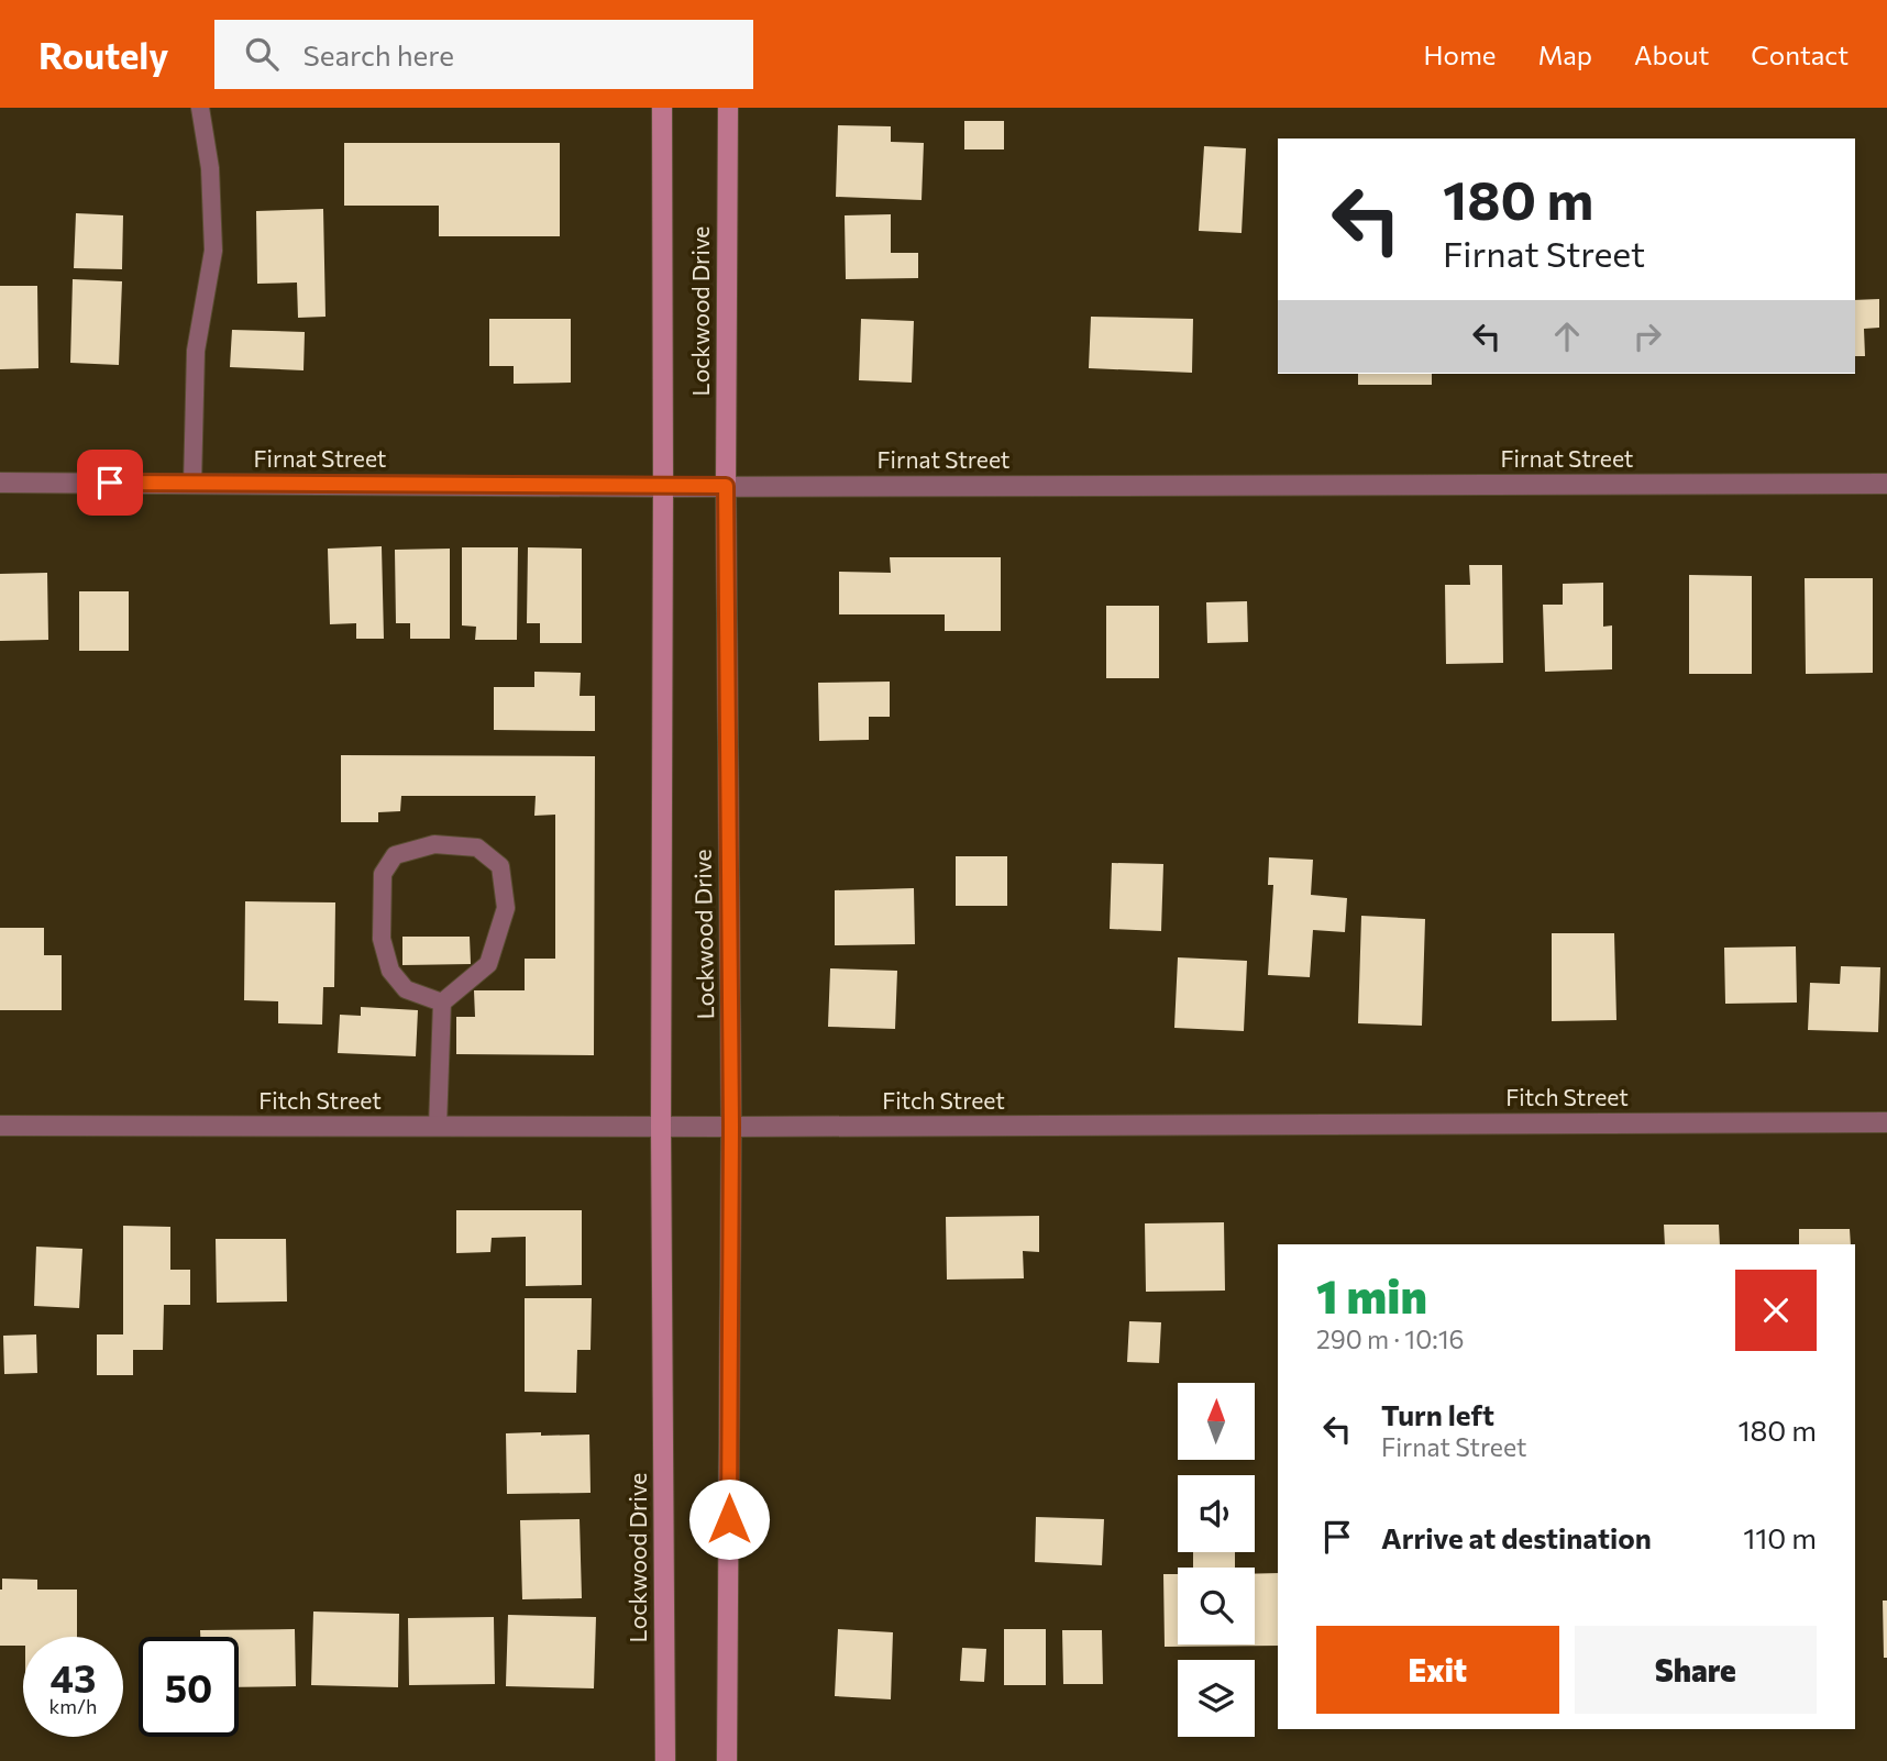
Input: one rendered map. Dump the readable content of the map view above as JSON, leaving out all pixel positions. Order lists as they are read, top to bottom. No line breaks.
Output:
{"streets":{"main road":["Lockwood Drive"],"street":["Firnat Street","Fitch Street"]},"crossings":[["Lockwood Drive","Firnat Street"],["Lockwood Drive","Fitch Street"]],"north":"top","page":{"header":"Routely","search":"Search here","nav":["Home","Map","About","Contact"],"turn":["180 m","Firnat Street"],"heading":["1 min","290 m · 10:16"],"list":[{"name":"Turn left","note":"Firnat Street","value":"180 m"},{"name":"Arrive at destination","value":"110 m"}],"buttons":["Exit","Share"],"speed":"43 km/h","limit":"50"}}
